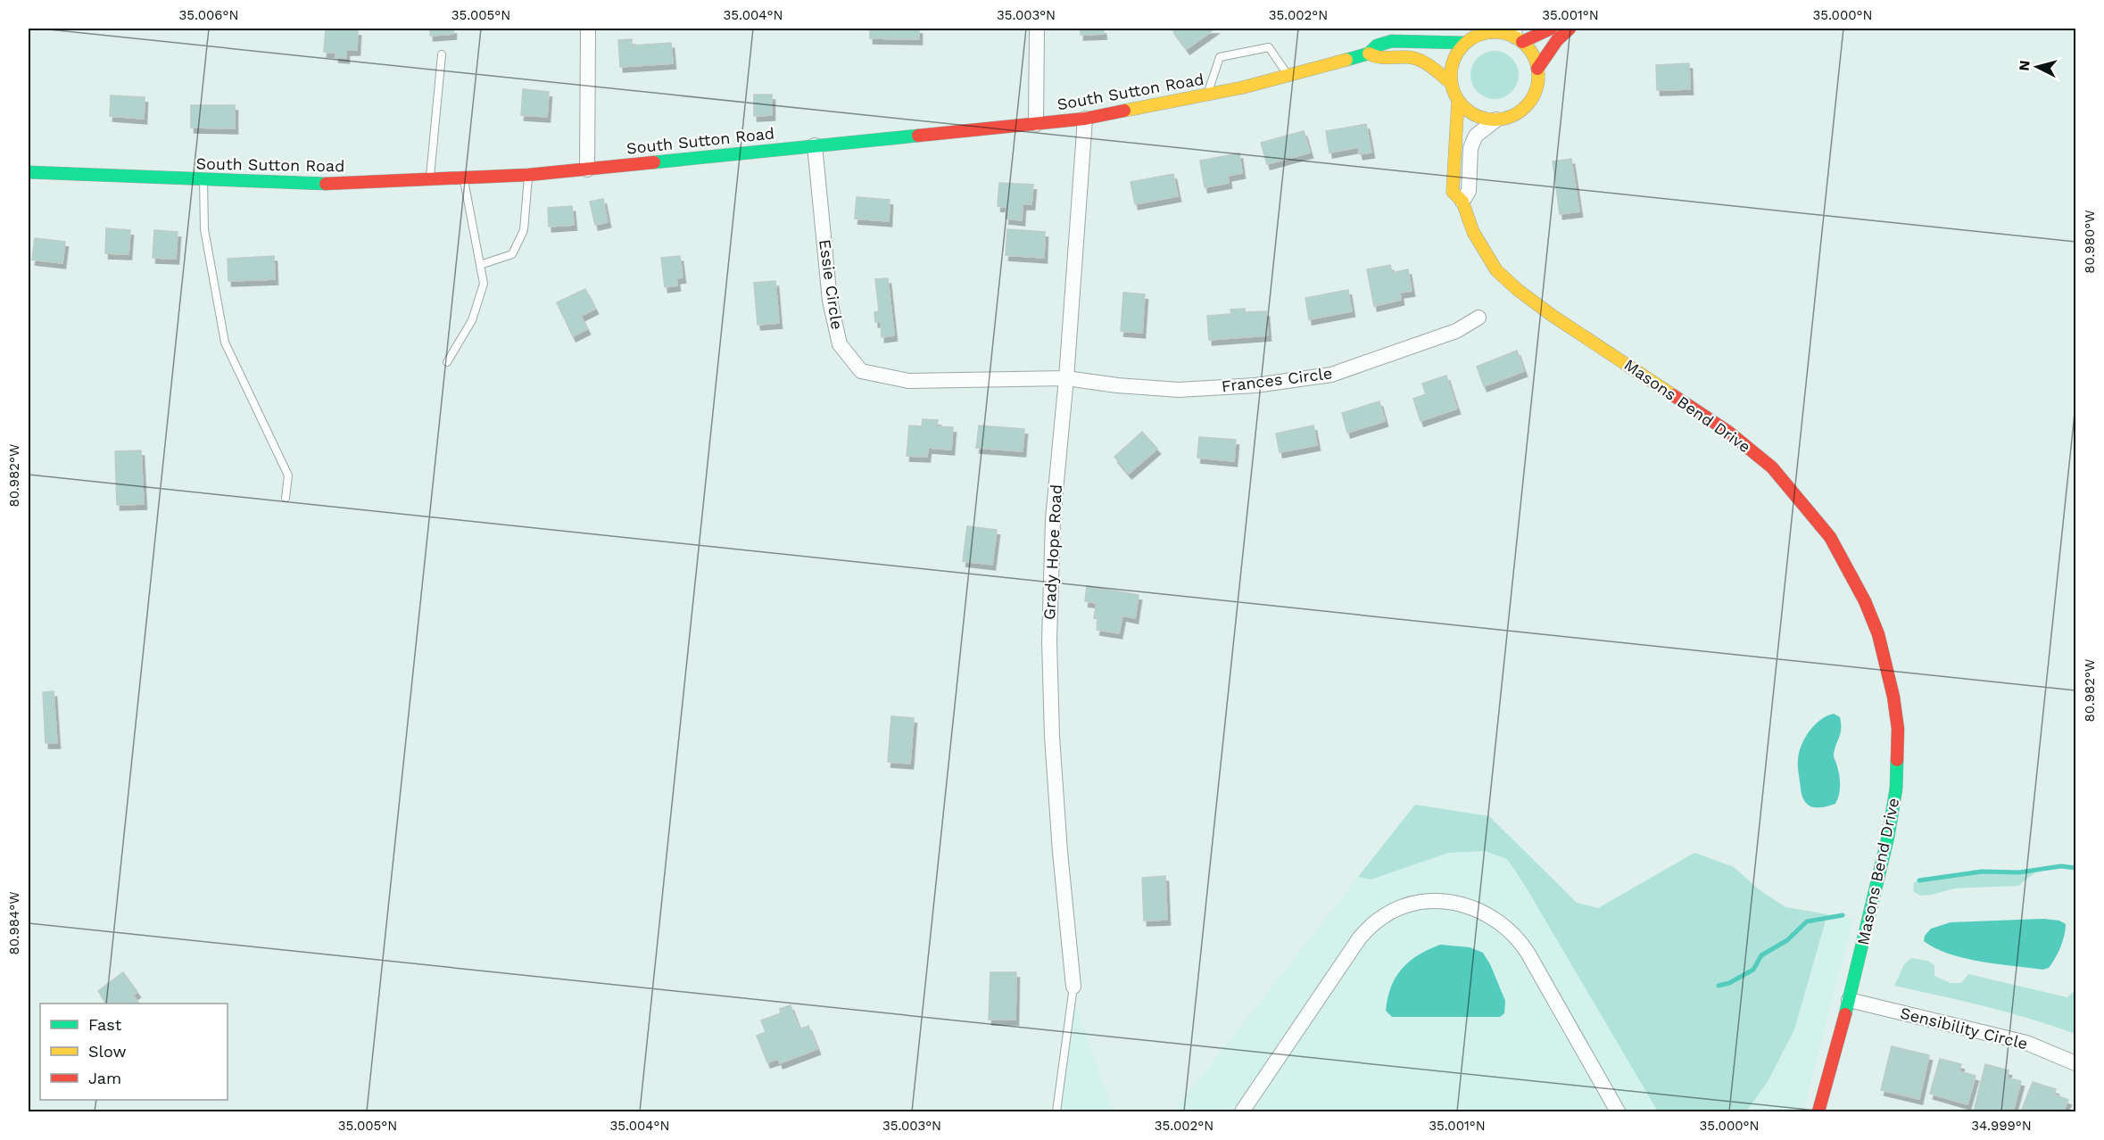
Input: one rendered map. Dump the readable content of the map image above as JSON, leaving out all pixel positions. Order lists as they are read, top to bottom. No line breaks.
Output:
{"streets":{"main road":["South Sutton Road","Masons Bend Drive"],"street":["Essie Circle","Frances Circle","Grady Hope Road","Sensibility Circle"]},"crossings":[["South Sutton Road","Essie Circle"],["South Sutton Road","Masons Bend Drive"],["South Sutton Road","Grady Hope Road"],["Essie Circle","Frances Circle"],["Essie Circle","Grady Hope Road"],["Frances Circle","Grady Hope Road"],["Masons Bend Drive","Sensibility Circle"]],"legend":["Fast","Slow","Jam"],"north":"left","coordinates":["35.006°N","35.005°N","35.004°N","35.003°N","35.002°N","35.001°N","35.000°N","80.980°W","80.982°W","80.984°W","34.999°N"]}
